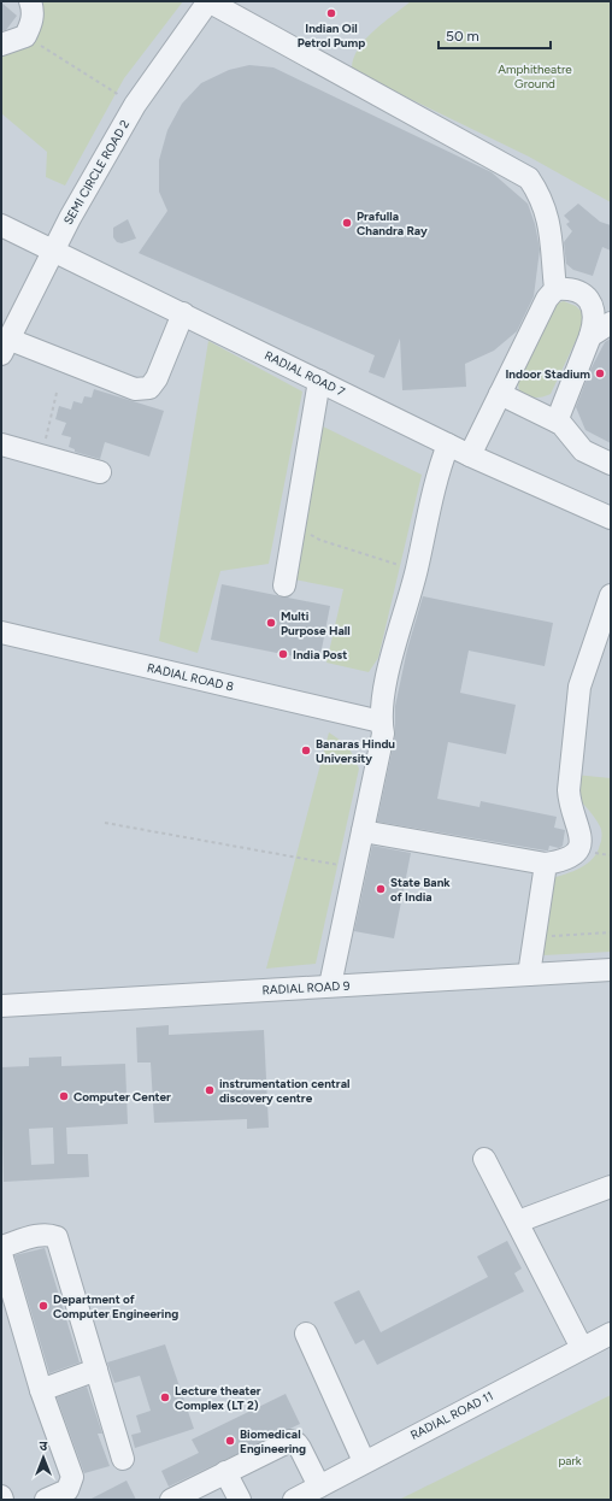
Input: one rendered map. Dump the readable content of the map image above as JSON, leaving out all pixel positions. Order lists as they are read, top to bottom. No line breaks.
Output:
{"streets":{"lane":["SEMI CIRCLE ROAD 2","RADIAL ROAD 7","RADIAL ROAD 8","RADIAL ROAD 9","RADIAL ROAD 11"]},"crossings":[["SEMI CIRCLE ROAD 2","RADIAL ROAD 7"]],"parks":["Amphitheatre Ground","park"],"places":["Indian Oil Petrol Pump","Prafulla Chandra Ray","Indoor Stadium","Multi Purpose Hall","India Post","Banaras Hindu University","State Bank of India","instrumentation central discovery centre","Computer Center","Department of Computer Engineering","Lecture theater Complex (LT 2)","Biomedical Engineering"],"scale_bar":"50 m","north":"top"}
